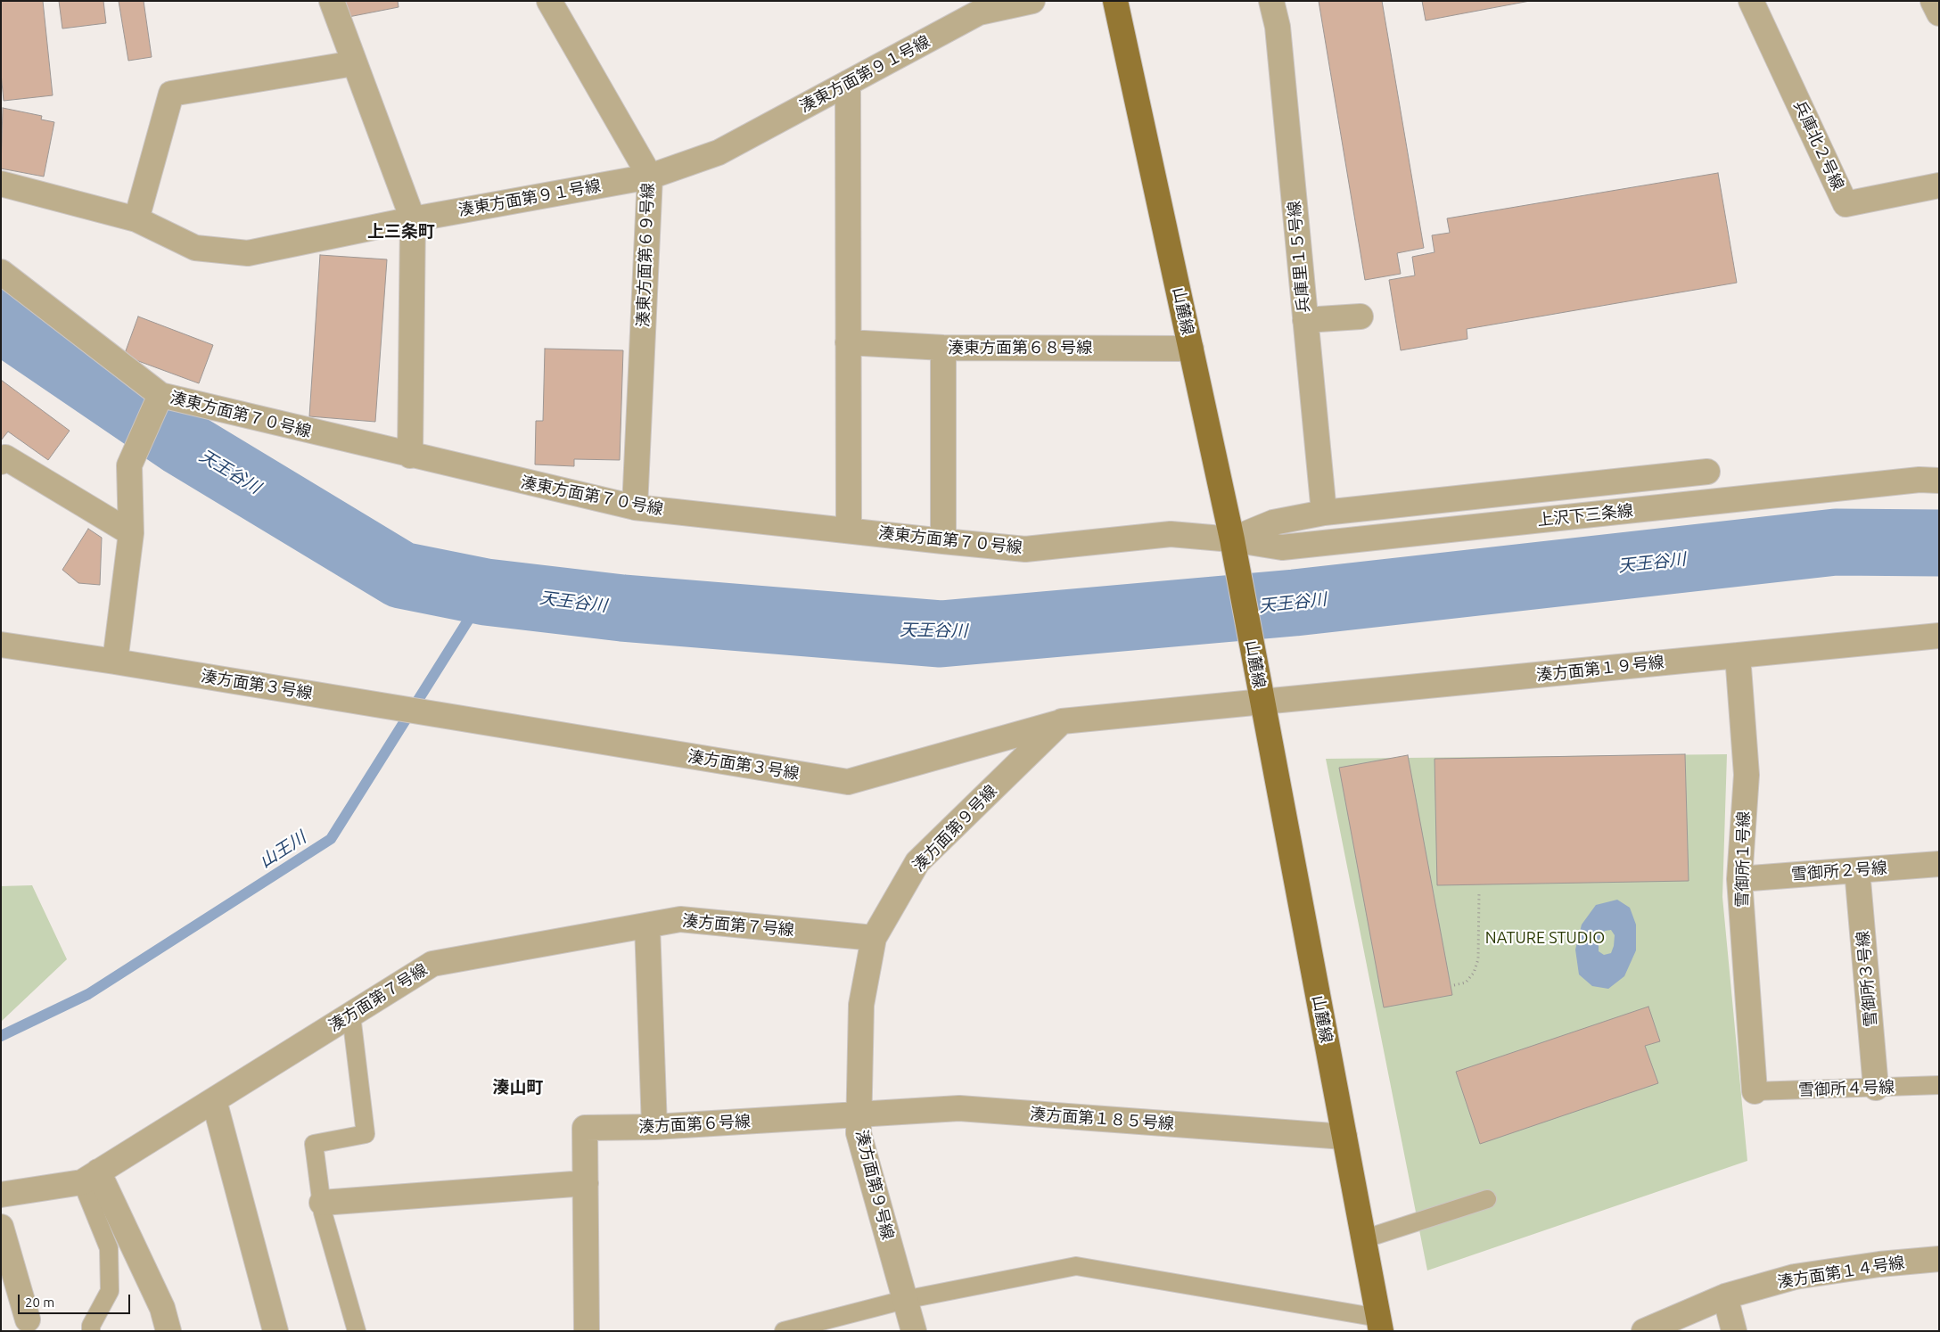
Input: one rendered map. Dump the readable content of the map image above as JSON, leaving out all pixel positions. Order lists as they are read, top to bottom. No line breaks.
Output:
{"streets":{"main road":["山麓線"],"street":["湊東方面第９１号線","兵庫北２号線","湊東方面第６９号線","兵庫里１５号線","湊東方面第６８号線","湊東方面第７０号線","上沢下三条線","湊方面第１９号線","湊方面第３号線","湊方面第９号線","雪御所１号線","雪御所２号線","湊方面第７号線","雪御所３号線","湊方面第１８５号線","湊方面第６号線","湊方面第１４号線"],"lane":["雪御所４号線"]},"crossings":[["湊東方面第９１号線","湊東方面第６９号線"],["湊東方面第６９号線","湊東方面第７０号線"],["山麓線","湊東方面第６８号線"],["山麓線","湊東方面第７０号線"],["山麓線","上沢下三条線"],["山麓線","湊方面第１９号線"],["山麓線","湊方面第１８５号線"],["湊東方面第７０号線","上沢下三条線"],["湊方面第１９号線","雪御所１号線"],["湊方面第３号線","湊方面第９号線"],["湊方面第９号線","湊方面第７号線"],["湊方面第９号線","湊方面第１８５号線"],["湊方面第９号線","湊方面第６号線"],["雪御所１号線","雪御所２号線"],["雪御所１号線","雪御所４号線"],["雪御所２号線","雪御所３号線"],["雪御所３号線","雪御所４号線"],["湊方面第１８５号線","湊方面第６号線"]],"districts":["上三条町","湊山町"],"water":["天王谷川","山王川"],"parks":["NATURE STUDIO"],"scale_bar":"20 m"}
